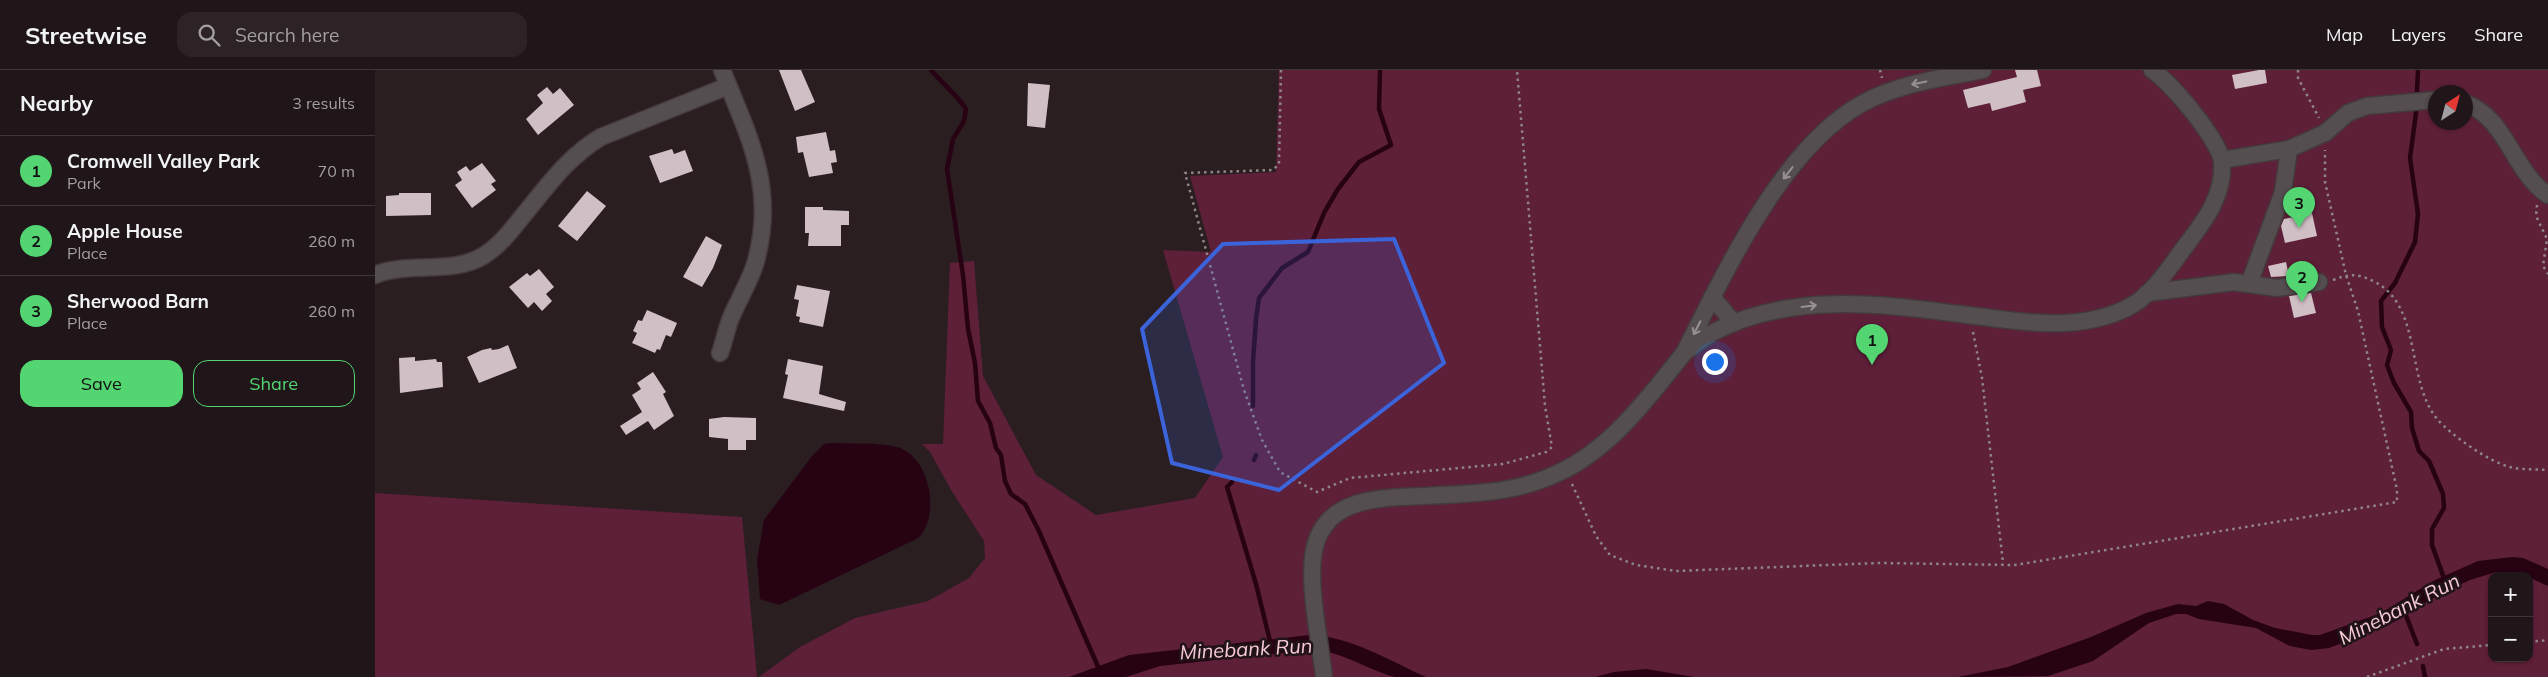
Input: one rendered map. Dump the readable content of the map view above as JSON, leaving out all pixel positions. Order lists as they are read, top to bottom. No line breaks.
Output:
{"water":["Minebank Run"],"north":"top right","page":{"header":"Streetwise","search":"Search here","nav":["Map","Layers","Share"],"heading":["Nearby","3 results"],"list":[{"mark":"1","name":"Cromwell Valley Park","note":"Park","value":"70 m"},{"mark":"2","name":"Apple House","note":"Place","value":"260 m"},{"mark":"3","name":"Sherwood Barn","note":"Place","value":"260 m"}],"pins":["3","2","1"],"buttons":["Save","Share"],"map_buttons":["+","−"]}}
